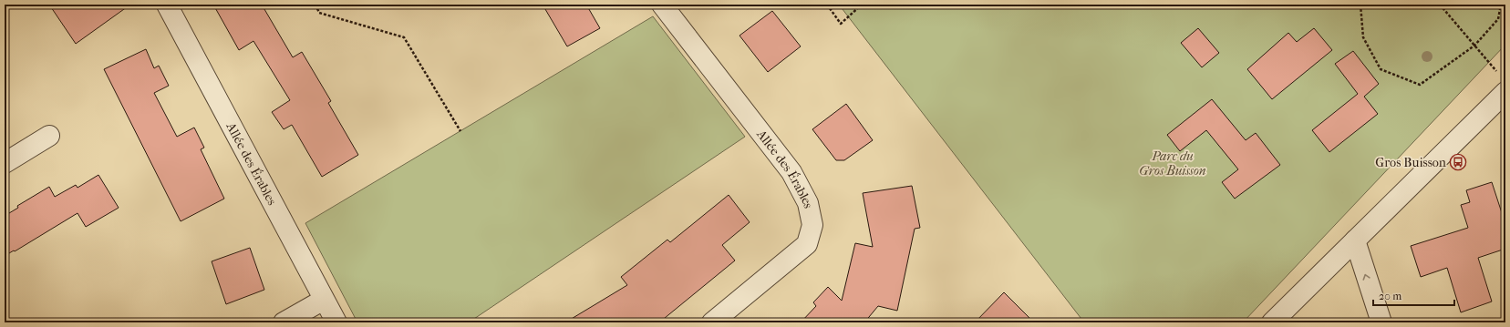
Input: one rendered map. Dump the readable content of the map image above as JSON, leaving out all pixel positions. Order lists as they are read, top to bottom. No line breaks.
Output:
{"streets":{"street":["Allée des Érables"]},"parks":["Parc du Gros Buisson"],"places":{"bus stop":["Gros Buisson"]},"scale_bar":"20 m"}
